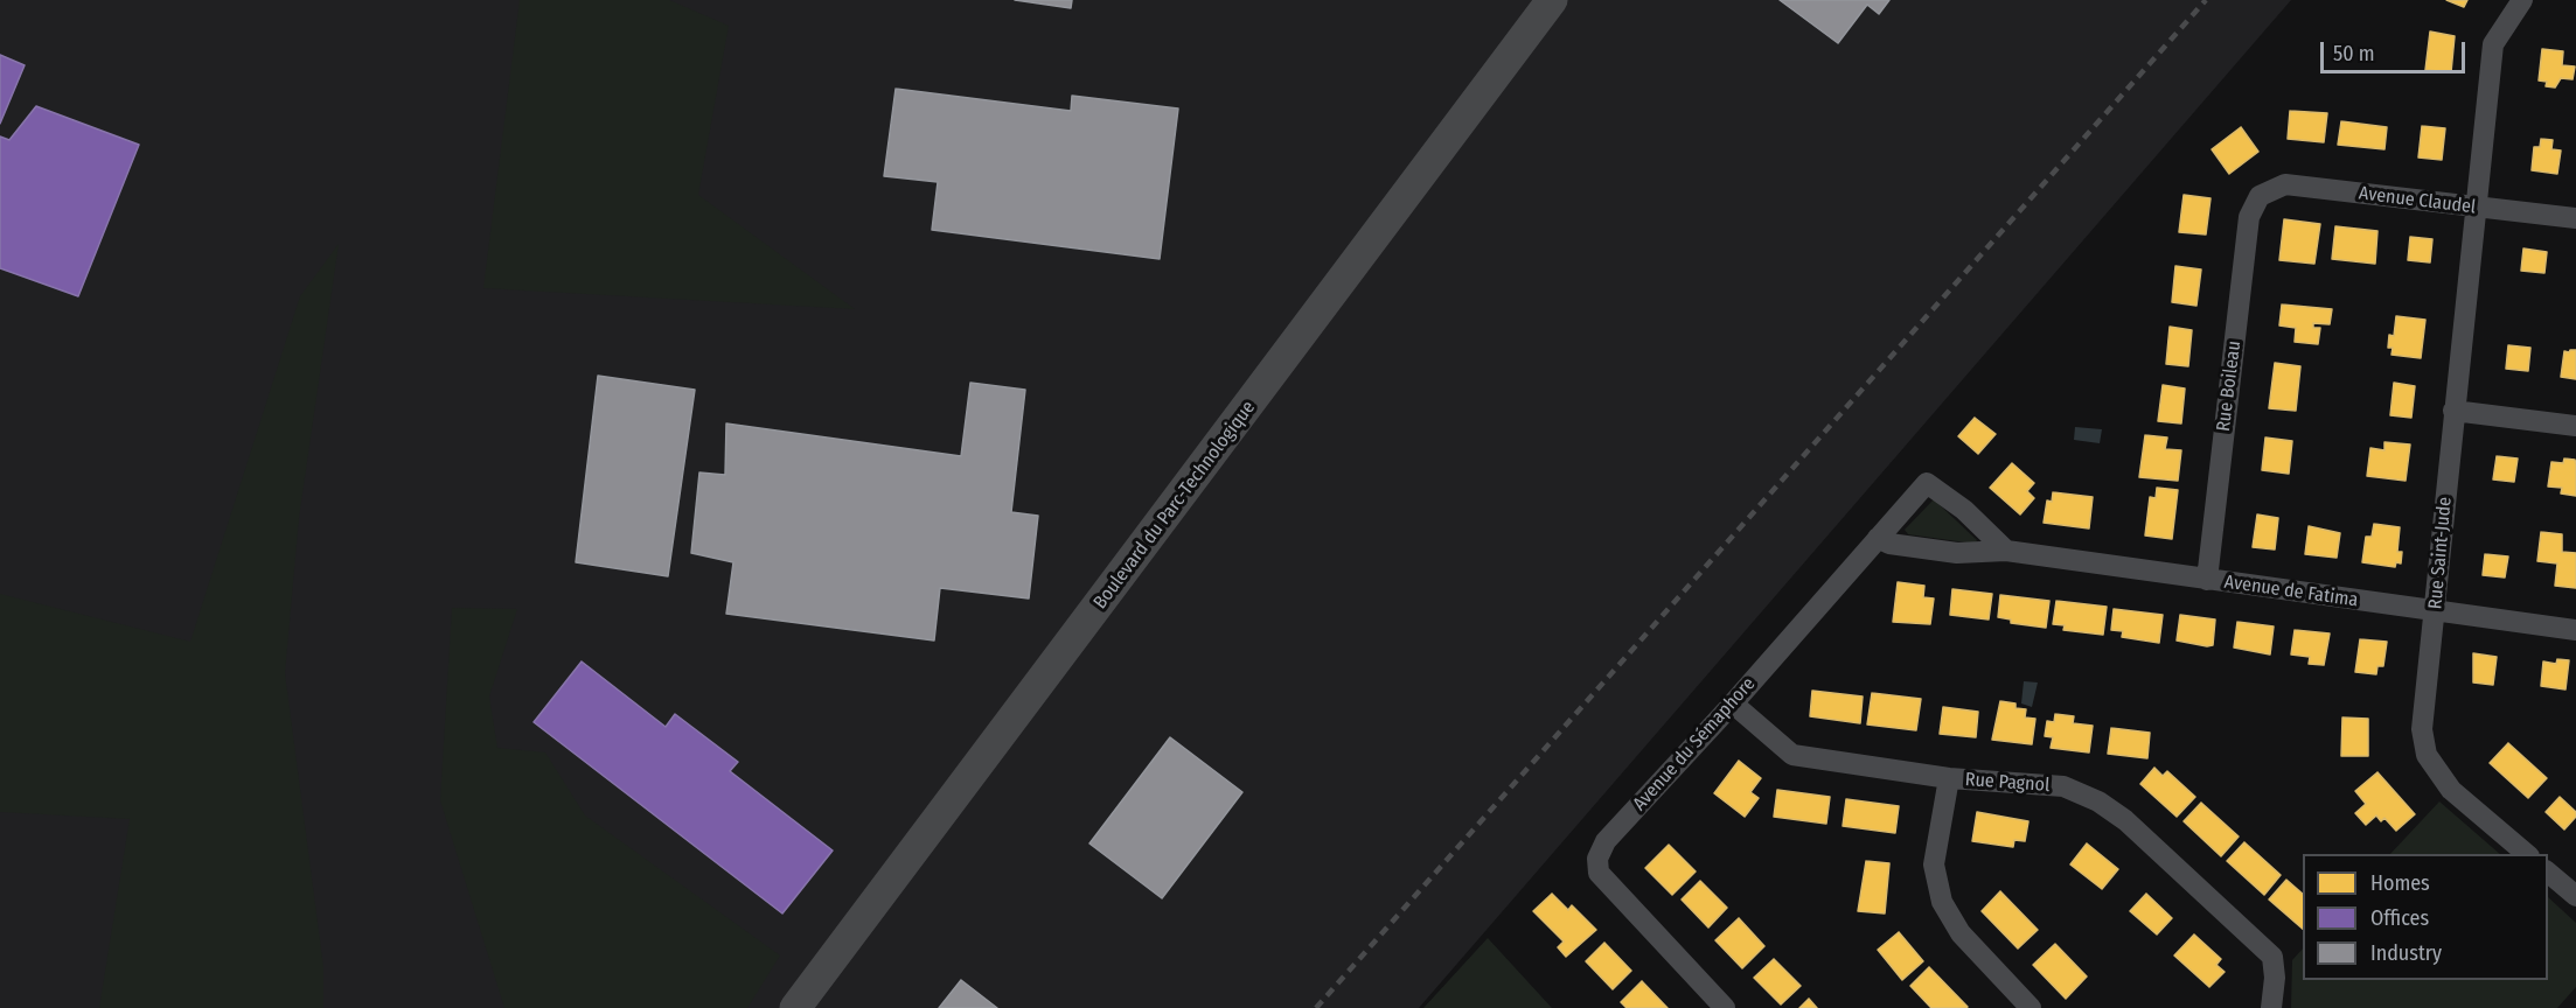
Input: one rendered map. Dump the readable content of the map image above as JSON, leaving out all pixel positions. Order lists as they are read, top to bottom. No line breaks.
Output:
{"streets":{"street":["Avenue Claudel","Rue Boileau","Boulevard du Parc-Technologique","Rue Saint-Jude","Avenue de Fatima","Avenue du Sémaphore","Rue Pagnol"]},"crossings":[["Avenue Claudel","Rue Boileau"],["Avenue Claudel","Rue Saint-Jude"],["Rue Boileau","Avenue de Fatima"],["Rue Saint-Jude","Avenue de Fatima"],["Avenue de Fatima","Avenue du Sémaphore"],["Avenue du Sémaphore","Rue Pagnol"]],"legend":["Homes","Offices","Industry"],"scale_bar":"50 m"}
